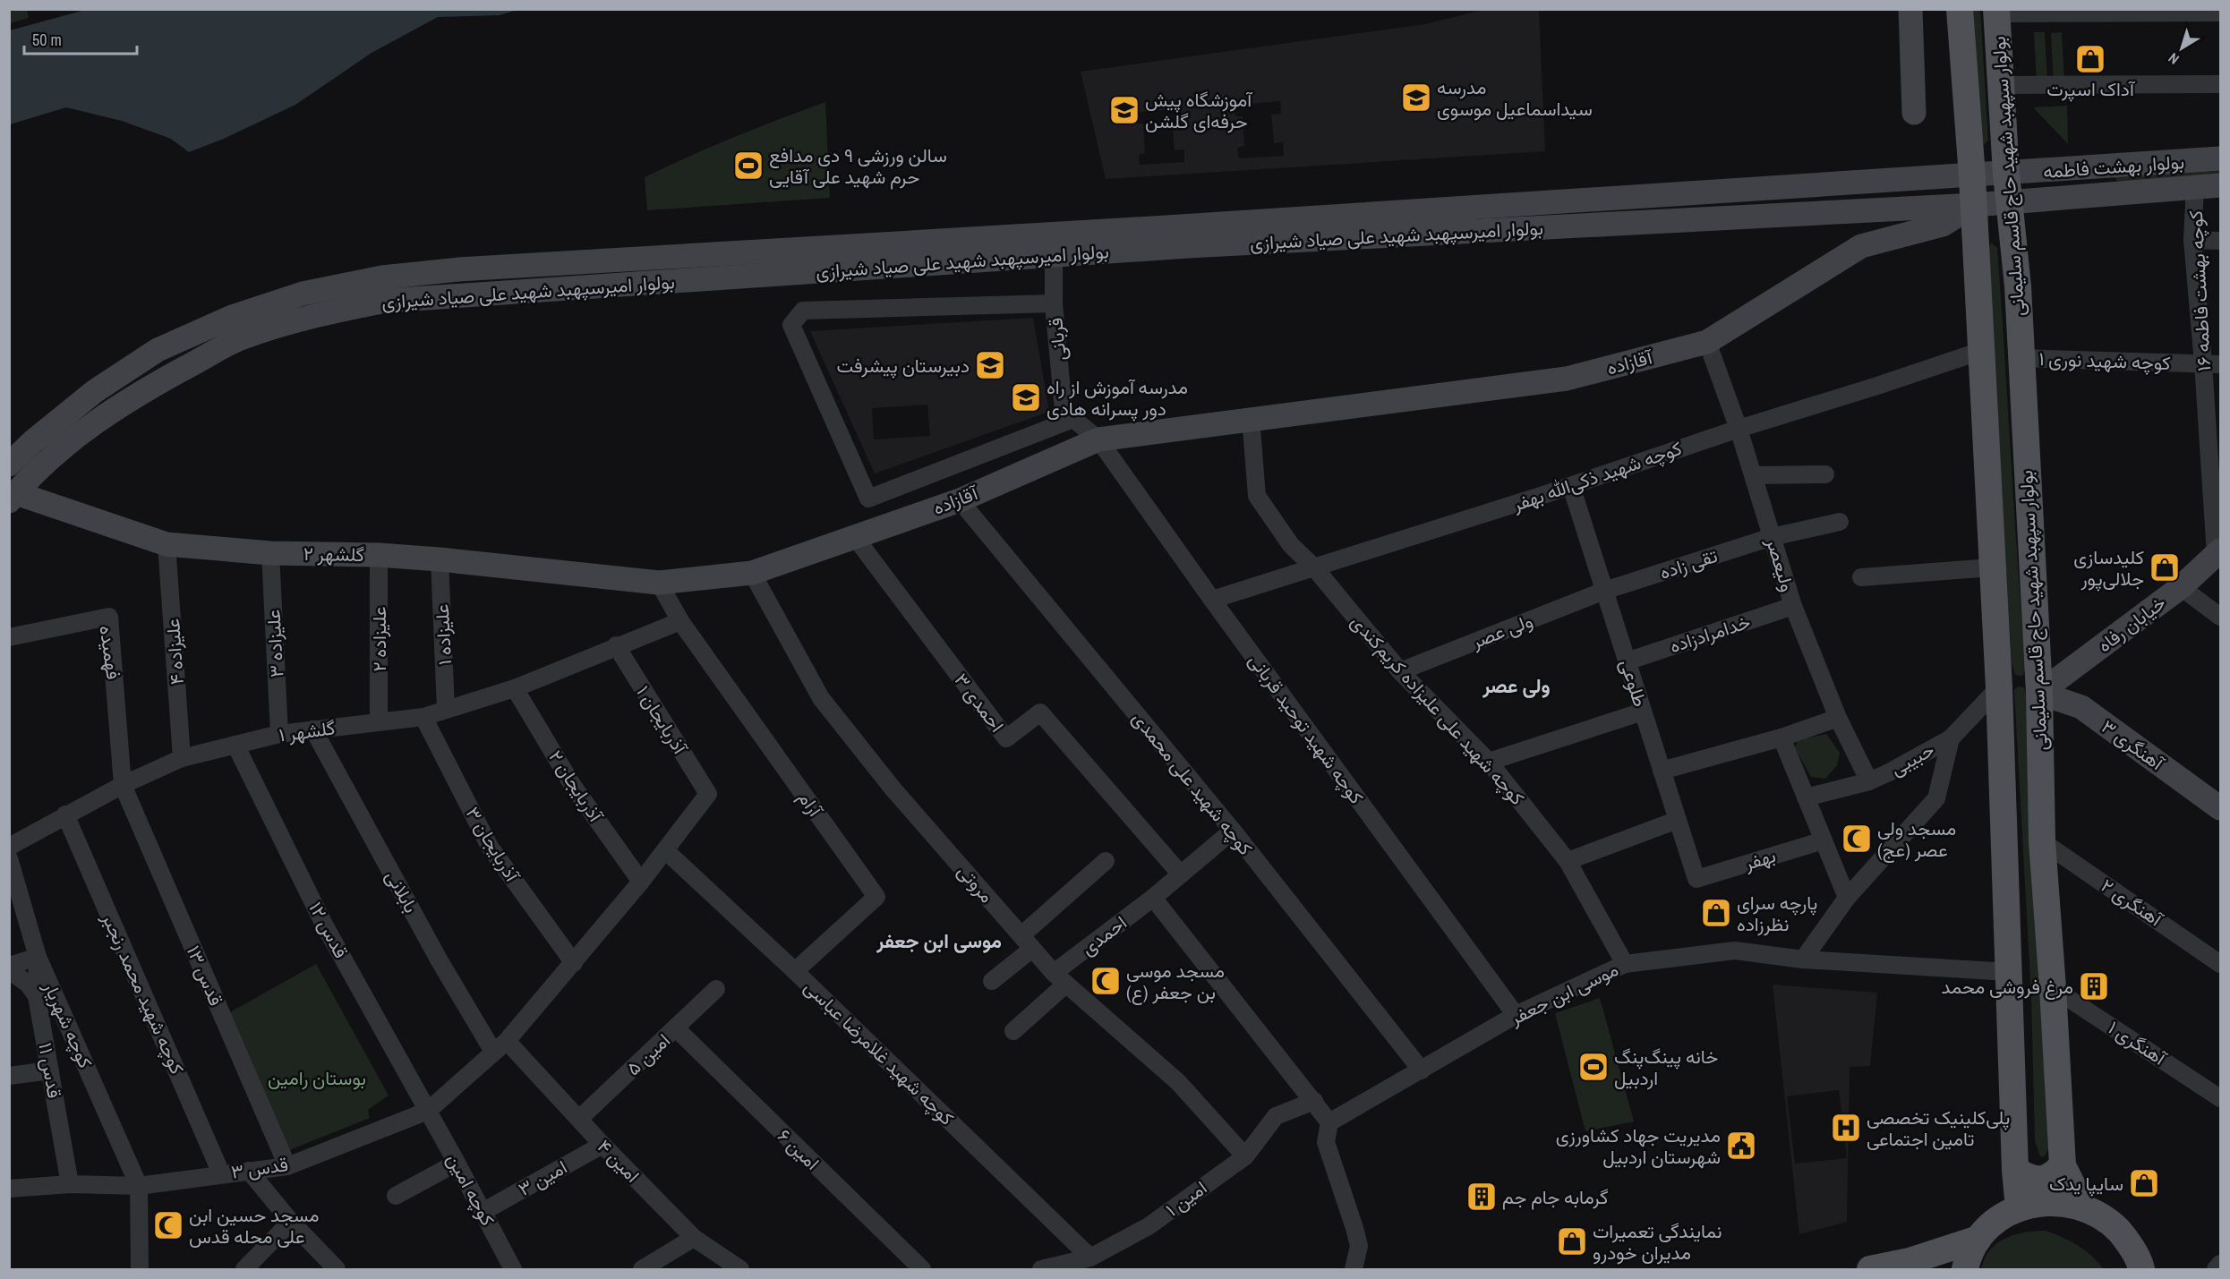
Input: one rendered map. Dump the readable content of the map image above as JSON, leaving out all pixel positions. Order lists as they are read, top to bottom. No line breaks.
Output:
{"streets":{"main road":["بولوار بهشت فاطمه","بولوار سپهبد شهید حاج قاسم سلیمانی","بولوار امیرسپهبد شهید علی صیاد شیرازی","آقازاده","گلشهر ۲","خیابان رفاه","آهنگری ۳"],"street":["کوچه بهشت فاطمه ۱۶","قربانی","کوچه شهید نوری ۱","کوچه شهید ذکی‌الله بهفر","تقی زاده","ولیعصر","ولی عصر","خدامرادزاده","علیزاده ۱","علیزاده ۲","علیزاده ۳","علیزاده ۴","فهمیده","طلوعی","احمدی ۳","کوچه شهید علی علیزاده کریم‌کندی","آذربایجان ۱","کوچه شهید توحید قربانی","گلشهر ۱","حبیبی","کوچه شهید علی محمدی","آذربایجان ۲","آرام","آذربایجان ۳","بهفر","مروتی","بابلانی","آهنگری ۲","قدس ۱۲","احمدی","قدس ۱۳","کوچه شهید محمد رنجبر","موسی ابن جعفر","کوچه شهریار","آهنگری ۱","کوچه شهید غلامرضا عباسی","امین ۵","قدس ۱۱","امین ۶","امین ۴","قدس ۳","امین ۳","کوچه امین","امین ۱"]},"crossings":[["بولوار بهشت فاطمه","بولوار سپهبد شهید حاج قاسم سلیمانی"],["بولوار بهشت فاطمه","بولوار امیرسپهبد شهید علی صیاد شیرازی"],["بولوار بهشت فاطمه","کوچه بهشت فاطمه ۱۶"],["بولوار بهشت فاطمه","آقازاده"],["بولوار سپهبد شهید حاج قاسم سلیمانی","بولوار امیرسپهبد شهید علی صیاد شیرازی"],["بولوار سپهبد شهید حاج قاسم سلیمانی","کوچه شهید نوری ۱"],["بولوار سپهبد شهید حاج قاسم سلیمانی","آقازاده"],["بولوار سپهبد شهید حاج قاسم سلیمانی","کوچه شهید ذکی‌الله بهفر"],["بولوار سپهبد شهید حاج قاسم سلیمانی","خیابان رفاه"],["بولوار سپهبد شهید حاج قاسم سلیمانی","آهنگری ۳"],["بولوار سپهبد شهید حاج قاسم سلیمانی","حبیبی"],["بولوار سپهبد شهید حاج قاسم سلیمانی","آهنگری ۲"],["بولوار سپهبد شهید حاج قاسم سلیمانی","موسی ابن جعفر"],["بولوار سپهبد شهید حاج قاسم سلیمانی","آهنگری ۱"],["بولوار امیرسپهبد شهید علی صیاد شیرازی","قربانی"],["بولوار امیرسپهبد شهید علی صیاد شیرازی","آقازاده"],["بولوار امیرسپهبد شهید علی صیاد شیرازی","گلشهر ۲"],["کوچه بهشت فاطمه ۱۶","کوچه شهید نوری ۱"],["کوچه بهشت فاطمه ۱۶","خیابان رفاه"],["قربانی","آقازاده"],["قربانی","کوچه شهید توحید قربانی"],["آقازاده","گلشهر ۲"],["آقازاده","ولیعصر"],["آقازاده","احمدی ۳"],["آقازاده","کوچه شهید توحید قربانی"],["آقازاده","کوچه شهید علی محمدی"],["آقازاده","مروتی"],["کوچه شهید ذکی‌الله بهفر","ولیعصر"],["کوچه شهید ذکی‌الله بهفر","طلوعی"],["کوچه شهید ذکی‌الله بهفر","کوچه شهید علی علیزاده کریم‌کندی"],["کوچه شهید ذکی‌الله بهفر","کوچه شهید توحید قربانی"],["گلشهر ۲","علیزاده ۱"],["گلشهر ۲","علیزاده ۲"],["گلشهر ۲","علیزاده ۳"],["گلشهر ۲","علیزاده ۴"],["تقی زاده","ولیعصر"],["تقی زاده","ولی عصر"],["تقی زاده","طلوعی"],["ولیعصر","خدامرادزاده"],["ولیعصر","حبیبی"],["خیابان رفاه","آهنگری ۳"],["ولی عصر","طلوعی"],["ولی عصر","کوچه شهید علی علیزاده کریم‌کندی"],["خدامرادزاده","طلوعی"],["علیزاده ۱","گلشهر ۱"],["علیزاده ۲","گلشهر ۱"],["علیزاده ۳","گلشهر ۱"],["علیزاده ۴","گلشهر ۱"],["فهمیده","گلشهر ۱"],["فهمیده","قدس ۱۳"],["طلوعی","بهفر"],["احمدی ۳","احمدی"],["کوچه شهید علی علیزاده کریم‌کندی","موسی ابن جعفر"],["آذربایجان ۱","گلشهر ۱"],["آذربایجان ۱","قدس ۳"],["کوچه شهید توحید قربانی","موسی ابن جعفر"],["گلشهر ۱","آذربایجان ۲"],["گلشهر ۱","آرام"],["گلشهر ۱","آذربایجان ۳"],["گلشهر ۱","بابلانی"],["گلشهر ۱","قدس ۱۲"],["گلشهر ۱","قدس ۱۳"],["گلشهر ۱","کوچه شهید محمد رنجبر"],["کوچه شهید علی محمدی","احمدی"],["کوچه شهید علی محمدی","موسی ابن جعفر"],["آذربایجان ۲","قدس ۳"],["آرام","کوچه شهید غلامرضا عباسی"],["آذربایجان ۳","قدس ۳"],["مروتی","احمدی"],["مروتی","امین ۱"],["بابلانی","امین ۴"],["بابلانی","قدس ۳"],["قدس ۱۲","قدس ۳"],["قدس ۱۲","کوچه امین"],["قدس ۱۳","قدس ۳"],["کوچه شهید محمد رنجبر","قدس ۳"],["کوچه شهریار","قدس ۱۱"],["کوچه شهریار","قدس ۳"],["کوچه شهید غلامرضا عباسی","قدس ۳"],["کوچه شهید غلامرضا عباسی","امین ۱"],["امین ۵","امین ۶"],["امین ۵","امین ۴"],["قدس ۱۱","قدس ۳"],["امین ۴","قدس ۳"],["امین ۴","امین ۳"],["قدس ۳","کوچه امین"],["امین ۳","کوچه امین"]],"districts":["ولی عصر","موسی ابن جعفر"],"parks":["بوستان رامین"],"places":{"shop":["آداک اسپرت","کلیدسازی جلالی‌پور","پارچه‌ سرای نظرزاده","سایپا یدک","نمایندگی تعمیرات مدیران خودرو"],"school or university":["مدرسه سیداسماعیل موسوی","آموزشگاه پیش حرفه‌ای گلشن","دبیرستان پیشرفت","مدرسه آموزش از راه دور پسرانه هادی"],"sports":["سالن ورزشی ۹ دی مدافع حرم شهید علی آقایی","خانه پینگ‌پنگ اردبیل"],"mosque":["مسجد ولی عصر (عج)","مسجد موسی بن جعفر (ع)","مسجد حسین ابن علی محله قدس"],"building":["مرغ فروشی محمد","گرمابه جام جم"],"hospital":["پلی‌کلینیک تخصصی تامین اجتماعی"],"public building":["مدیریت جهاد کشاورزی شهرستان اردبیل"]},"scale_bar":"50 m","north":"bottom left"}
